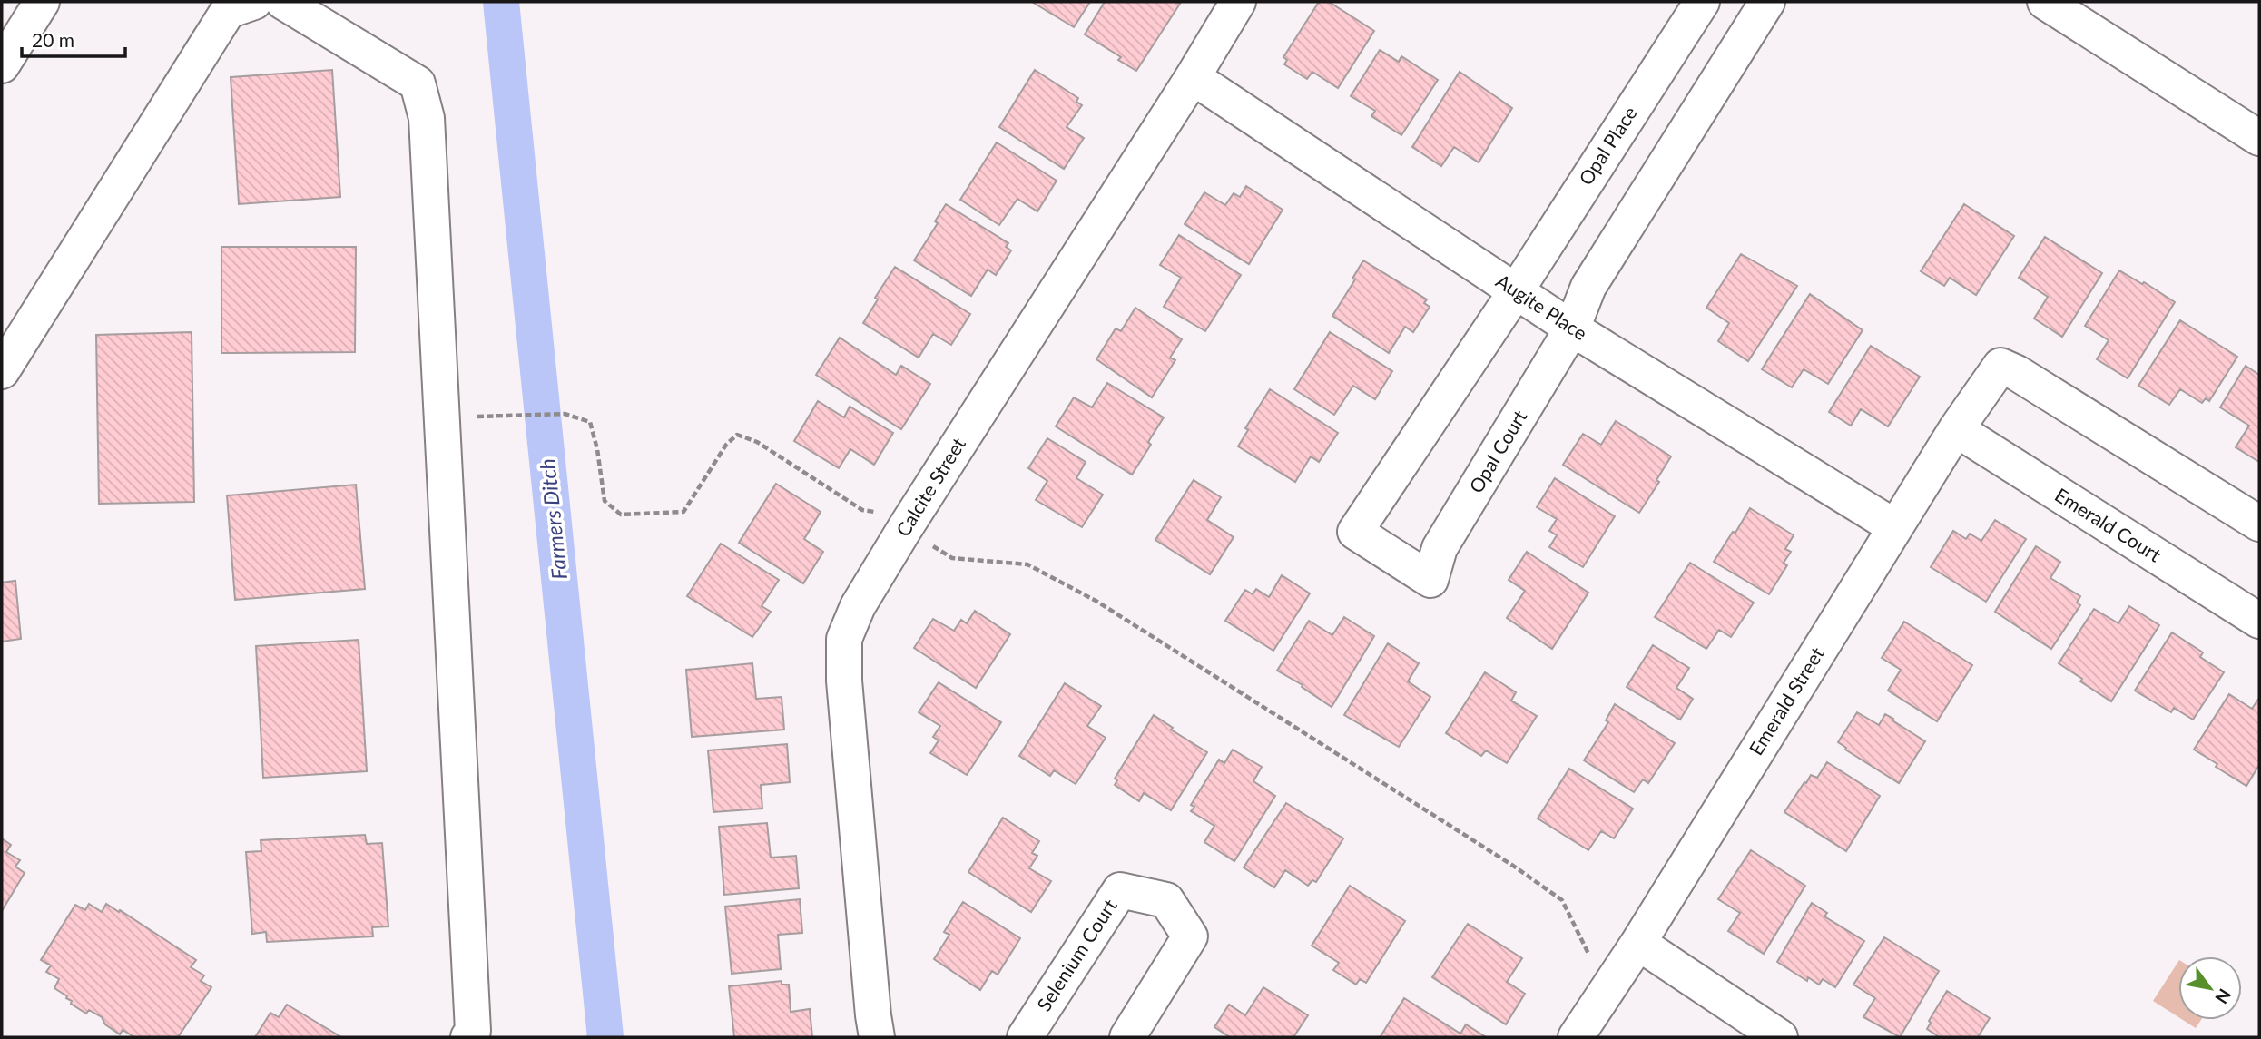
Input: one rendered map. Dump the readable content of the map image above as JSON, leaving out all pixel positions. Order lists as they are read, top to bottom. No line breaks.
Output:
{"streets":{"street":["Opal Place","Augite Place","Opal Court","Calcite Street","Emerald Court","Emerald Street","Selenium Court"]},"crossings":[["Opal Place","Augite Place"],["Opal Place","Opal Court"],["Augite Place","Opal Court"],["Augite Place","Calcite Street"],["Augite Place","Emerald Street"],["Emerald Court","Emerald Street"]],"water":["Farmers Ditch"],"scale_bar":"20 m","north":"bottom right"}
